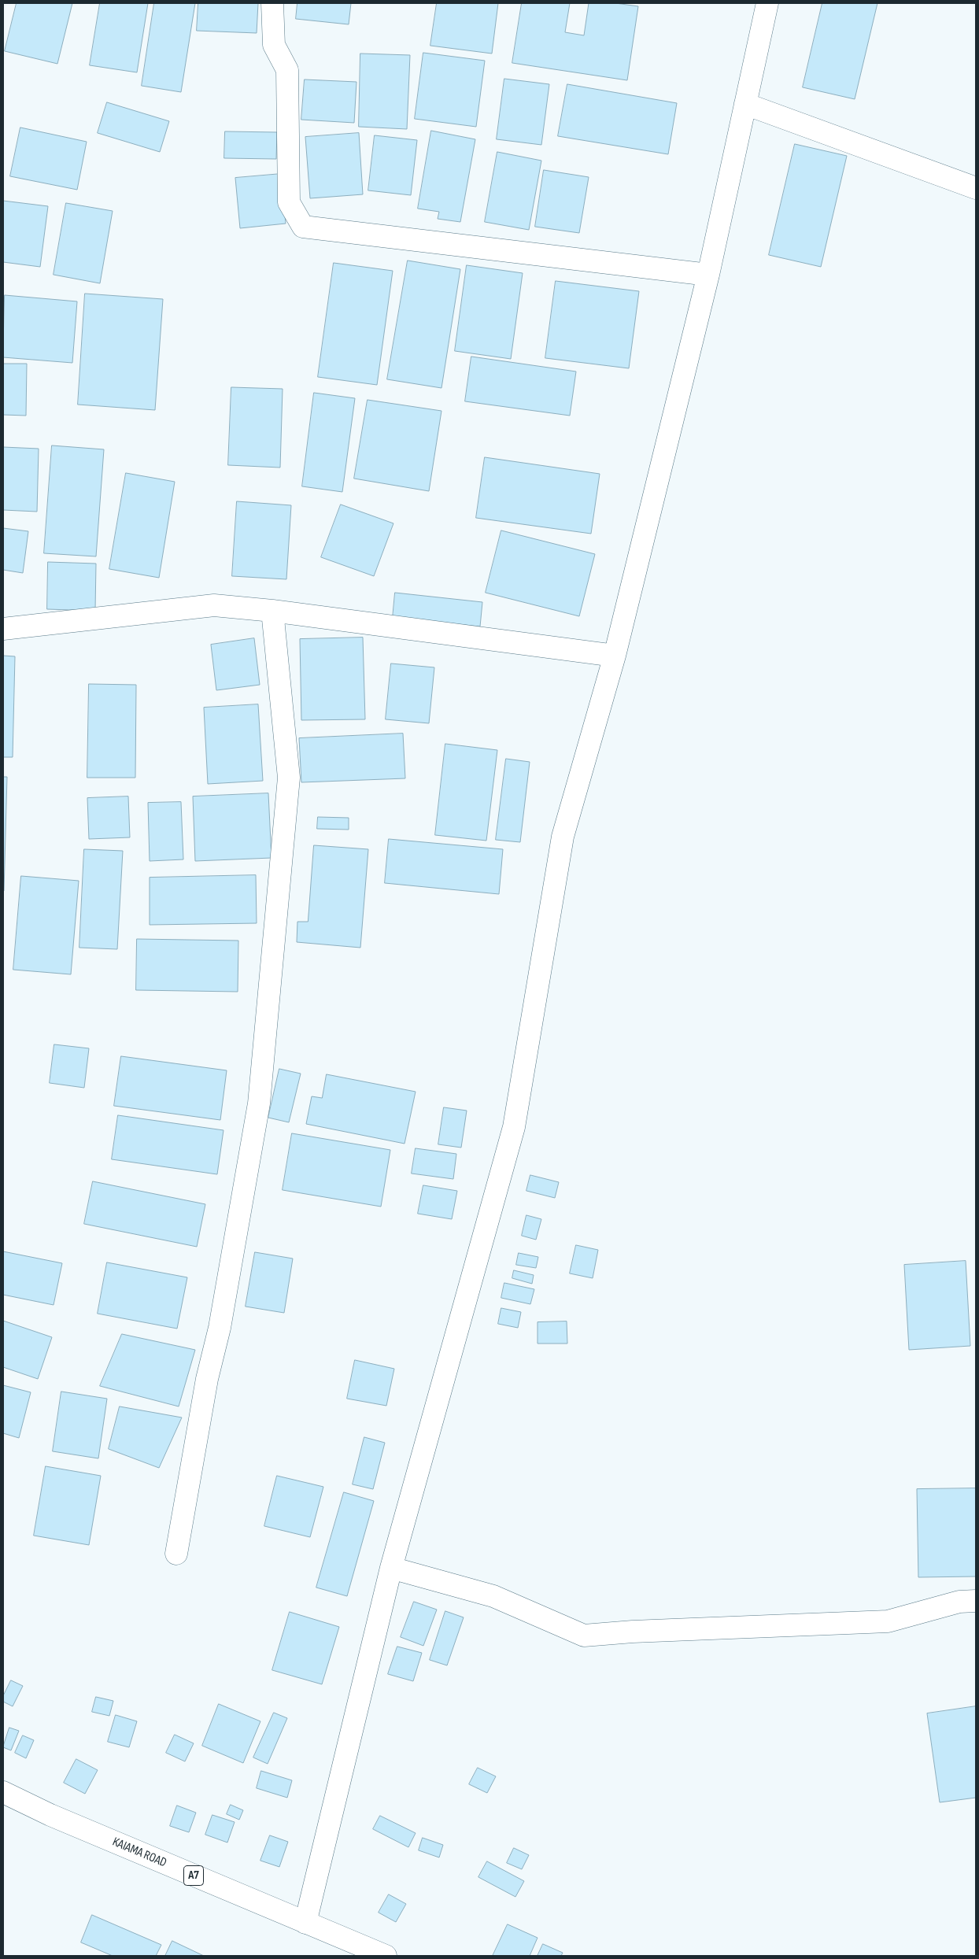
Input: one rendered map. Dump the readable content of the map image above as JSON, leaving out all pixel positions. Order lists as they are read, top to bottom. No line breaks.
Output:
{"streets":{"main road":["KAIAMA ROAD","A7"]}}
